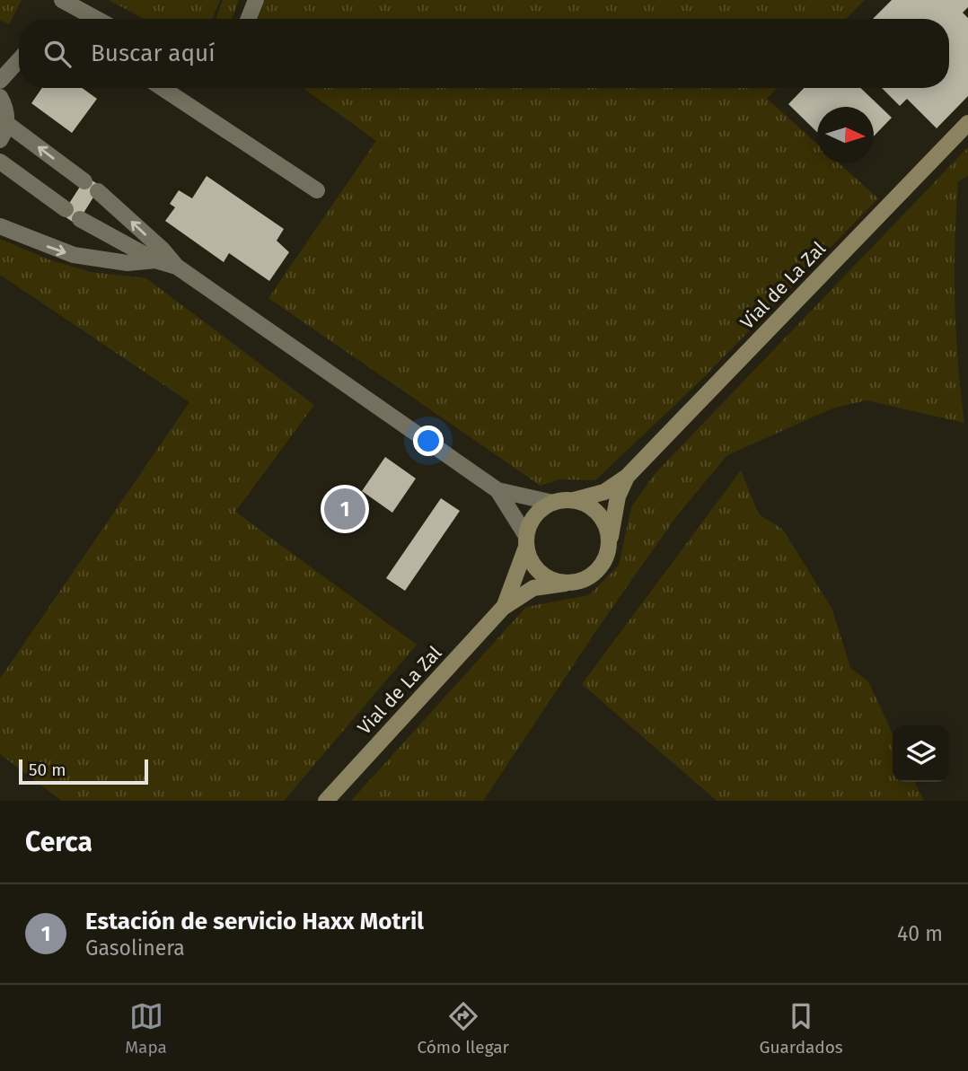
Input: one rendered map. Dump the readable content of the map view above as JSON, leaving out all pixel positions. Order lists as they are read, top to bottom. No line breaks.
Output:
{"streets":{"street":["Vial de La Zal"]},"scale_bar":"50 m","north":"right","page":{"search":"Buscar aquí","pins":"1","scale":"50 m","heading":"Cerca","list":[{"mark":"1","name":"Estación de servicio Haxx Motril","note":"Gasolinera","value":"40 m"}],"nav":["Mapa","Cómo llegar","Guardados"]}}
